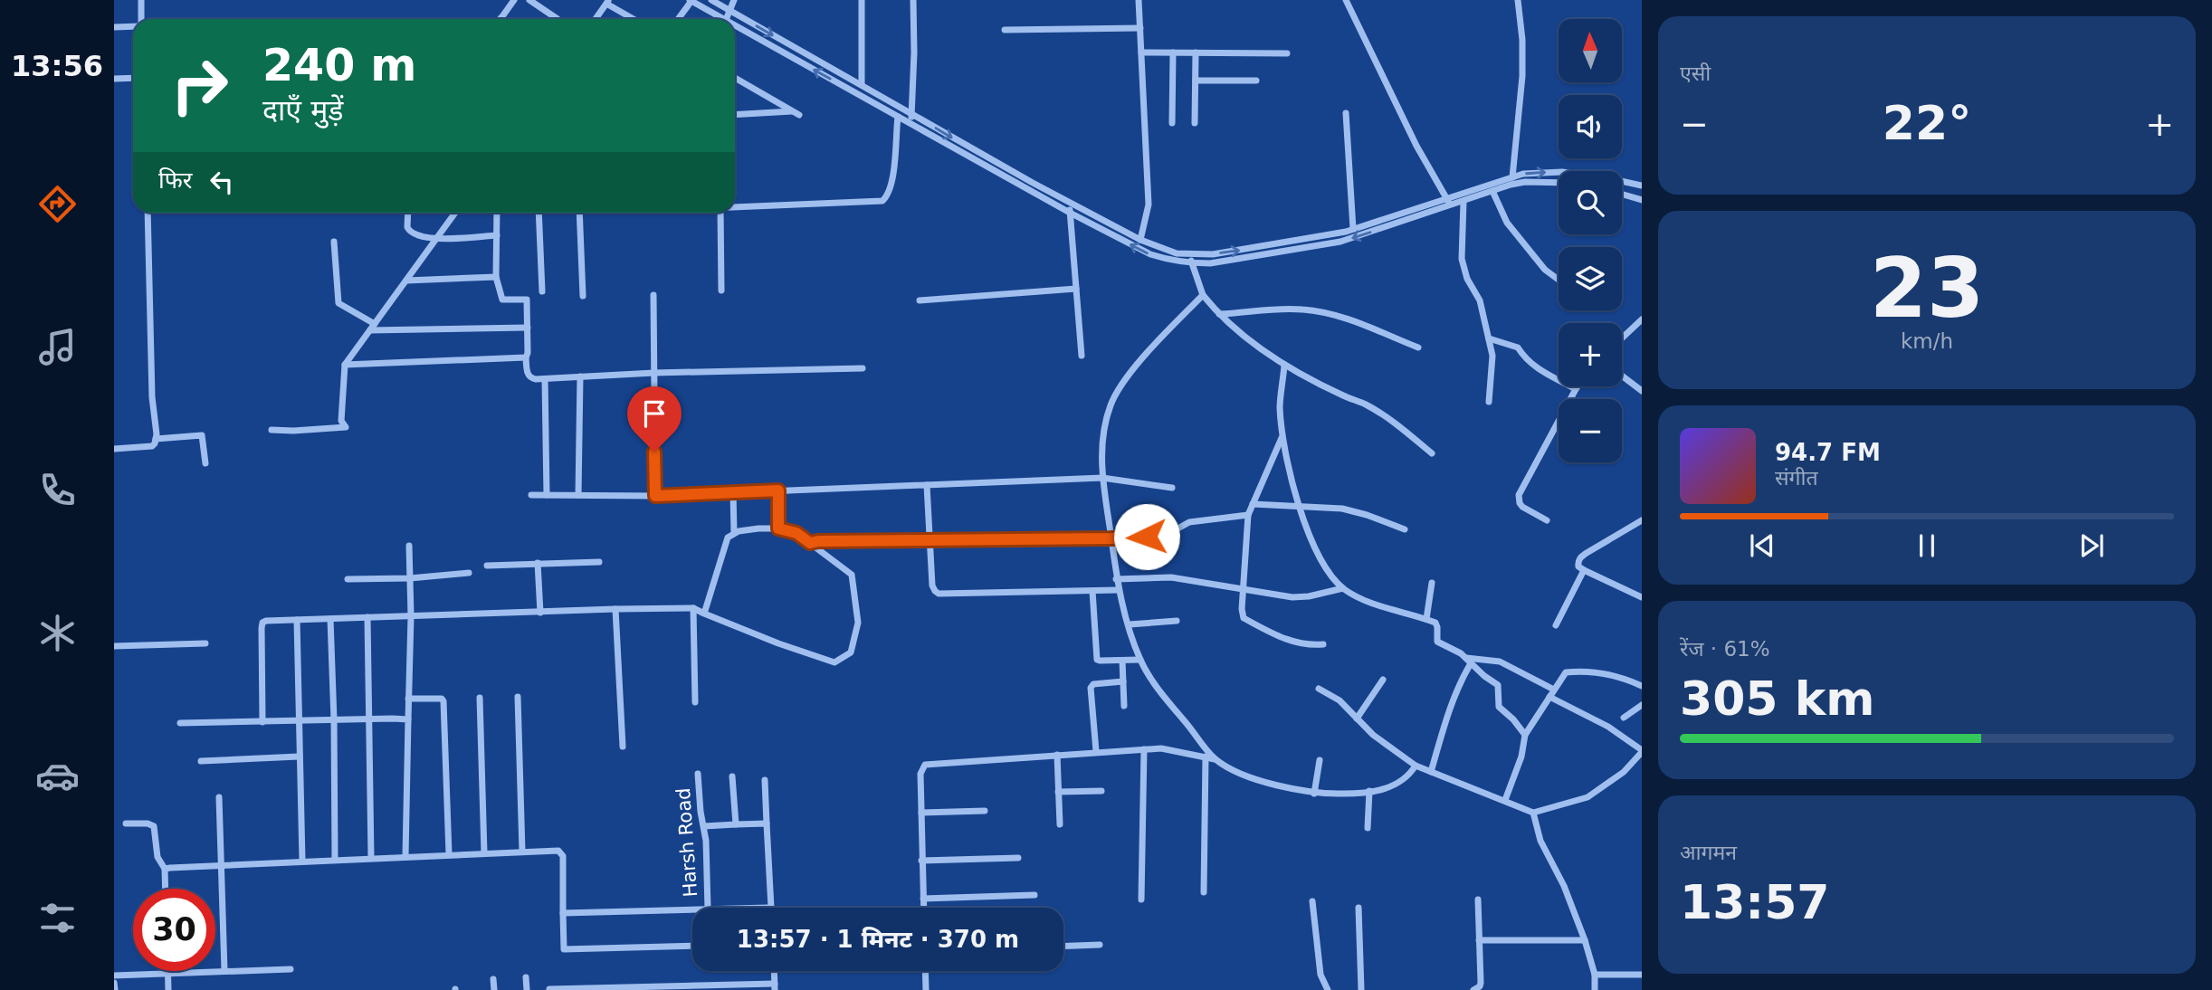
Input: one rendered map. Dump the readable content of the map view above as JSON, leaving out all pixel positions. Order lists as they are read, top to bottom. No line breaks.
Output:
{"streets":{"street":["Harsh Road"]},"north":"top","page":{"tabs":"13:56","tile":["एसी",["23","km/h"],["रेंज · 61%","305 km"],["आगमन","13:57"]],"map_buttons":["+","−"],"turn":["240 m","दाएँ मुड़ें"],"heat":["−","22°","+"],"then":"फिर","song":["94.7 FM","संगीत"],"limit":"30","trip":"13:57 · 1 मिनट · 370 m"}}
